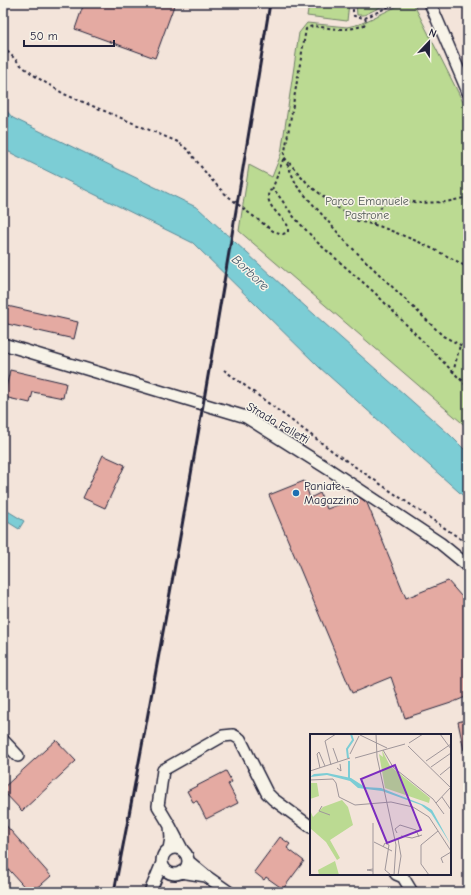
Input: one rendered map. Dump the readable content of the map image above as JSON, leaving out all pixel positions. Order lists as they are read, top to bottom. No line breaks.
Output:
{"streets":{"street":["Strada Falletti"]},"water":["Borbore"],"parks":["Parco Emanuele Pastrone"],"places":["Paniate - Magazzino"],"scale_bar":"50 m","north":"top"}
